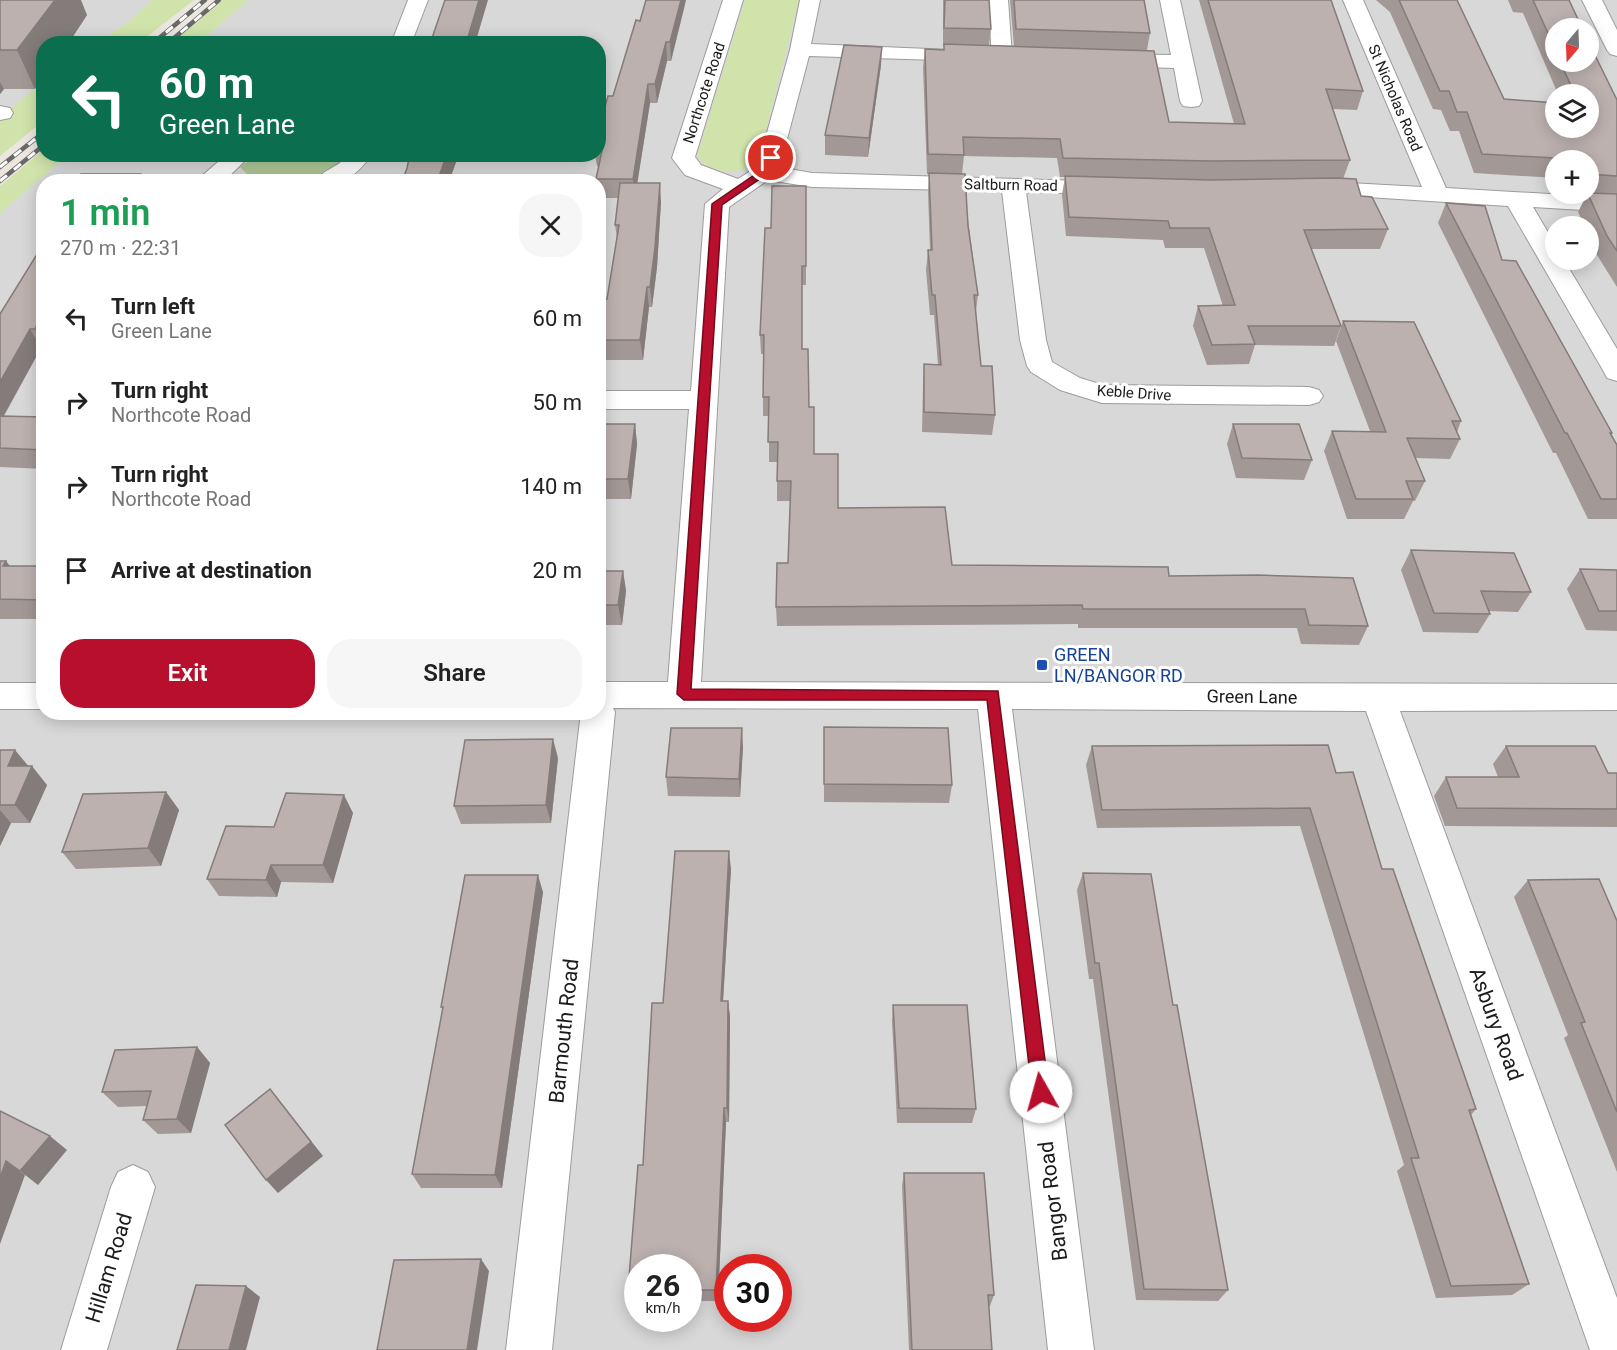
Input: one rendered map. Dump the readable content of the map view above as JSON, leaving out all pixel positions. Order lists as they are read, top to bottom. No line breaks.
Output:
{"streets":{"street":["Northcote Road","St Nicholas Road","Saltburn Road","Keble Drive","Green Lane","Asbury Road","Barmouth Road","Bangor Road","Hillam Road"]},"crossings":[["Saltburn Road","Keble Drive"],["Green Lane","Asbury Road"],["Green Lane","Bangor Road"]],"places":{"transit":["GREEN LN/BANGOR RD"]},"north":"bottom","page":{"map_buttons":["+","−"],"turn":["60 m","Green Lane"],"heading":["1 min","270 m · 22:31"],"list":[{"name":"Turn left","note":"Green Lane","value":"60 m"},{"name":"Turn right","note":"Northcote Road","value":"50 m"},{"name":"Turn right","note":"Northcote Road","value":"140 m"},{"name":"Arrive at destination","value":"20 m"}],"buttons":["Exit","Share"],"speed":"26 km/h","limit":"30"}}
